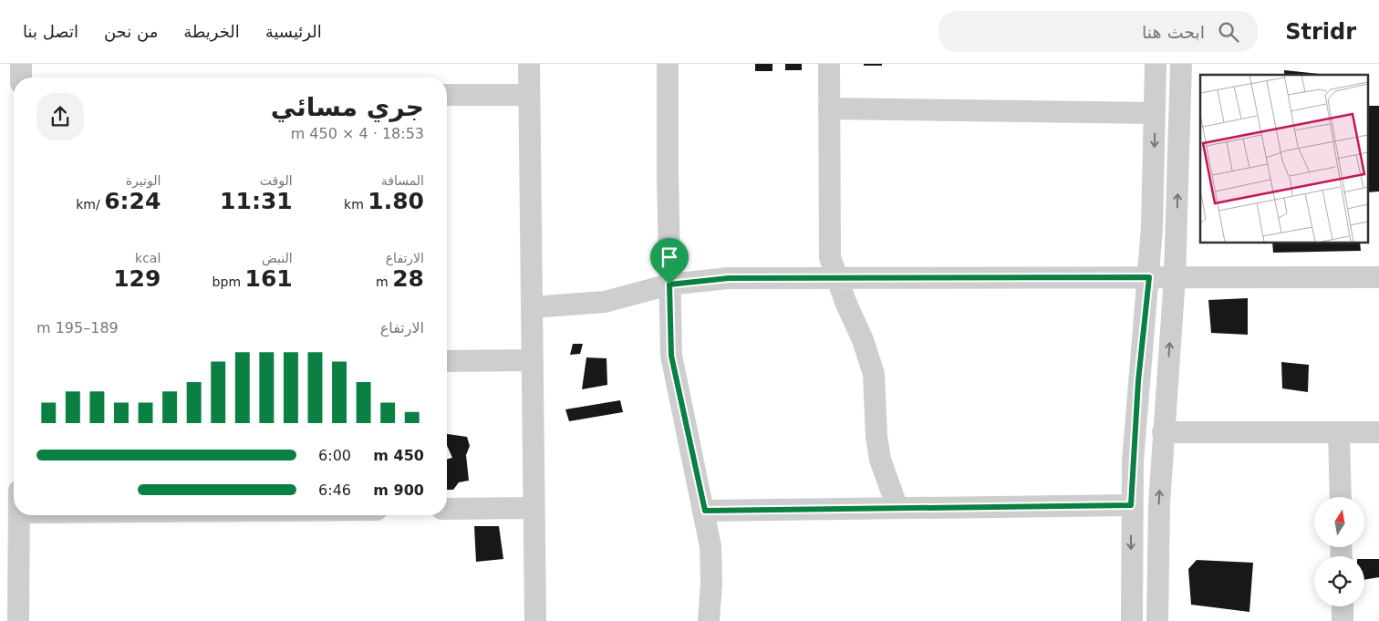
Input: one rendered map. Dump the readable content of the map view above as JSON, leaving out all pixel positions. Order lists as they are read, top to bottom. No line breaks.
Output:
{"north":"top","page":{"header":"Stridr","search":"ابحث هنا","nav":["الرئيسية","الخريطة","من نحن","اتصل بنا"],"heading":["جري مسائي","18:53 · 4 × 450 m"],"stats":[["المسافة","1.80 km"],["الوقت","11:31"],["الوتيرة","6:24 /km"],["الارتفاع","28 m"],["النبض","161 bpm"],["kcal","129"]],"chart":["الارتفاع","189–195 m"],"list":[{"name":"450 m","note":"6:00"},{"name":"900 m","note":"6:46"}]}}
